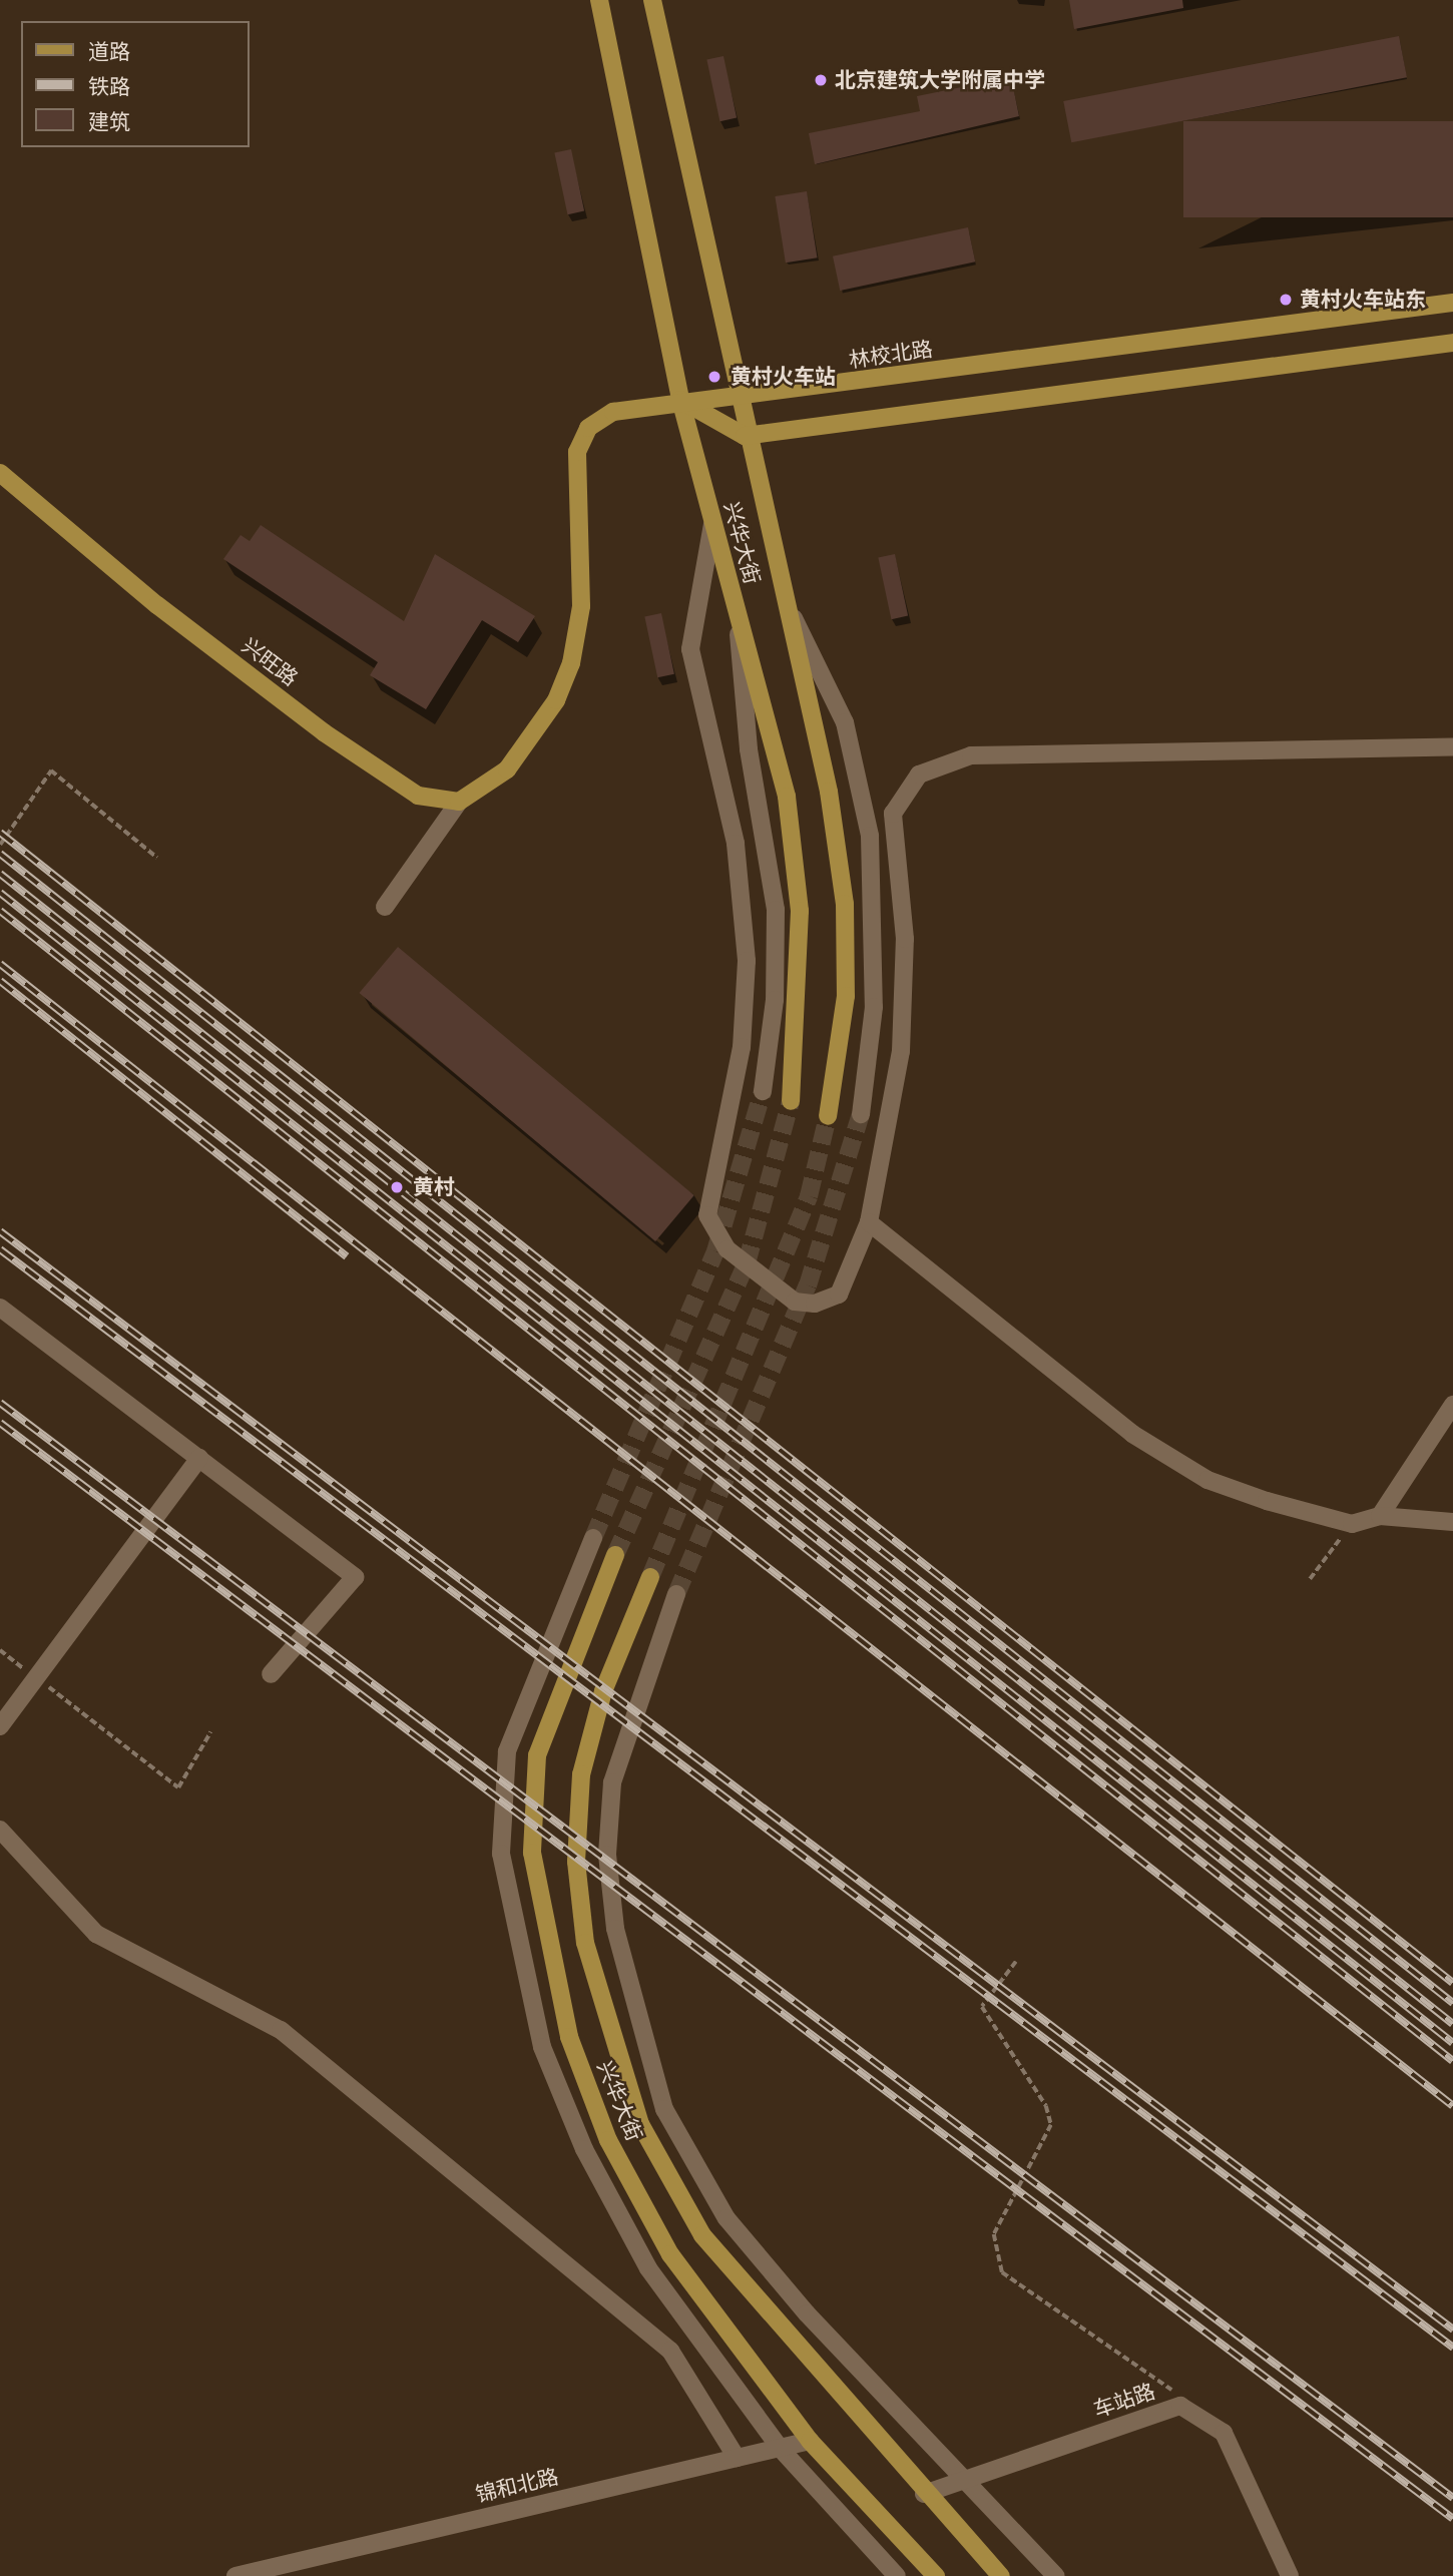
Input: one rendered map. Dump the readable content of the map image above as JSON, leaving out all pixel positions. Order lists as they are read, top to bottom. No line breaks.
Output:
{"streets":{"main road":["林校北路","兴华大街","兴旺路"],"street":["车站路","锦和北路"]},"crossings":[["林校北路","兴华大街"],["林校北路","兴旺路"],["兴华大街","车站路"],["兴华大街","锦和北路"]],"places":["北京建筑大学附属中学","黄村火车站东","黄村火车站","黄村"],"legend":["道路","铁路","建筑"]}
